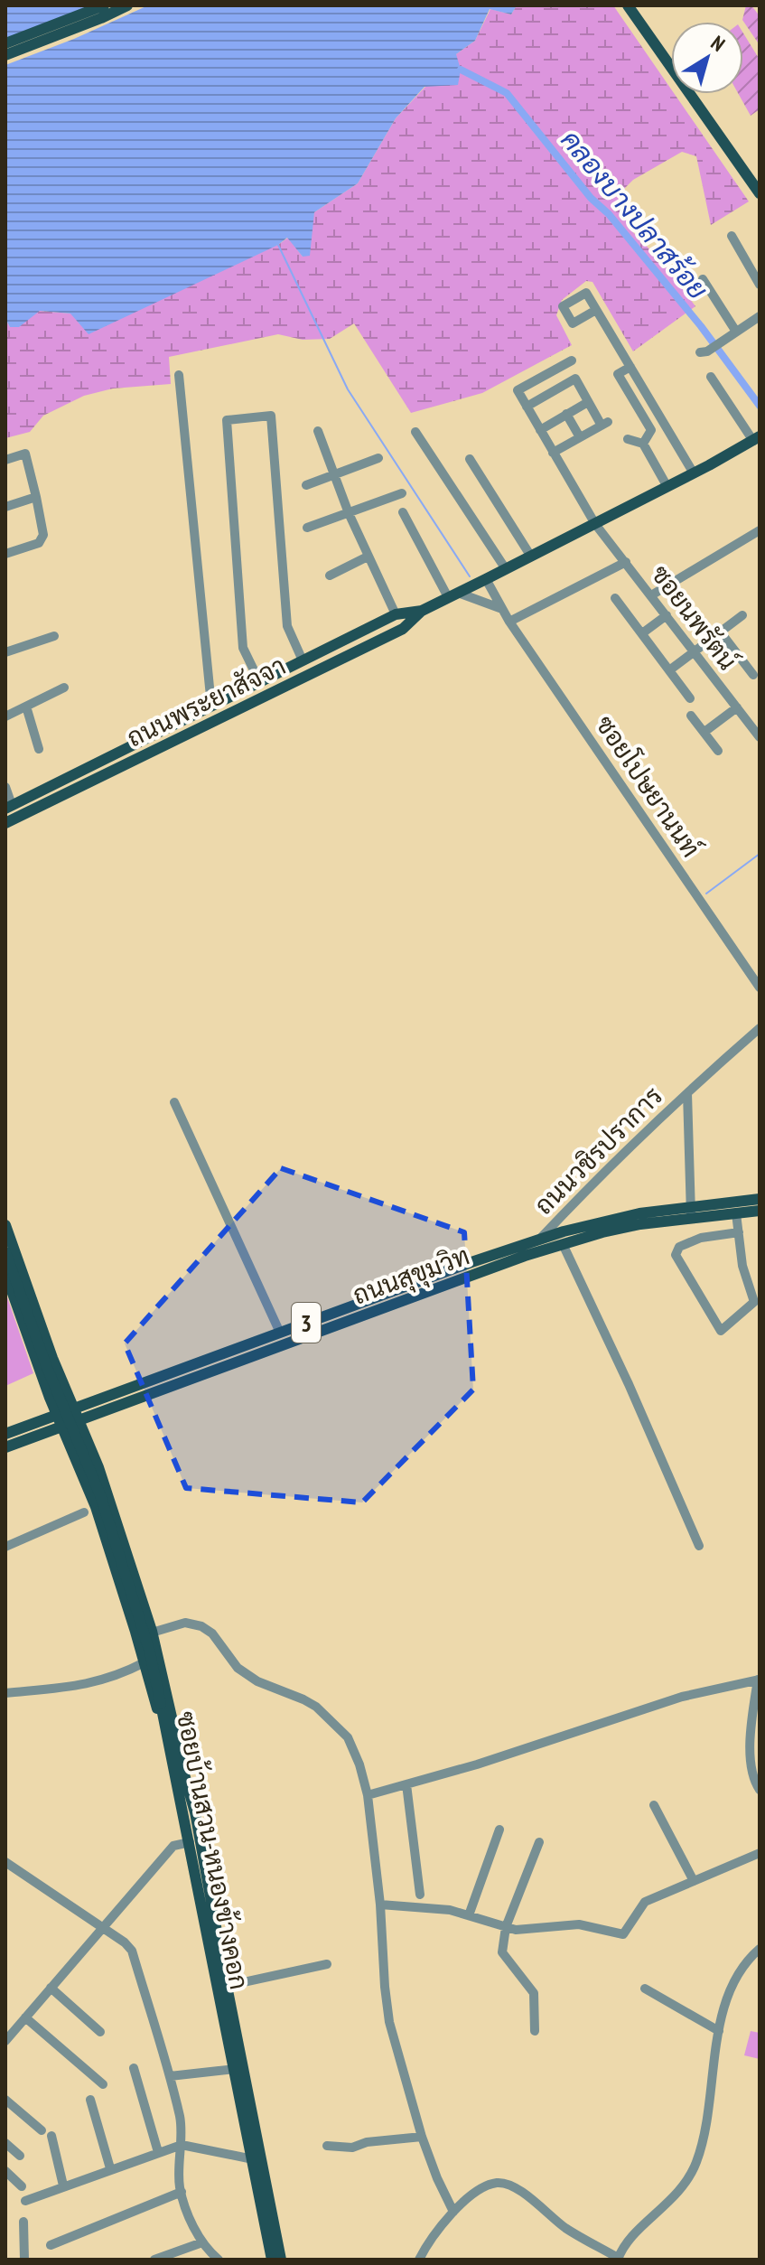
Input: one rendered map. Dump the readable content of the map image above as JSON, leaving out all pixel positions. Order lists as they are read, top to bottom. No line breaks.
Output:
{"streets":{"main road":["ถนนพระยาสัจจา","ถนนสุขุมวิท","3","ซอยบ้านสวน-หนองข้างคอก"],"street":["ซอยนพรัตน์","ซอยโปษยานนท์","ถนนวชิรปราการ"]},"crossings":[["ซอยนพรัตน์","ถนนพระยาสัจจา"],["ถนนพระยาสัจจา","ซอยโปษยานนท์"],["ถนนวชิรปราการ","ถนนสุขุมวิท"]],"water":["คลองบางปลาสร้อย"],"north":"top right"}
